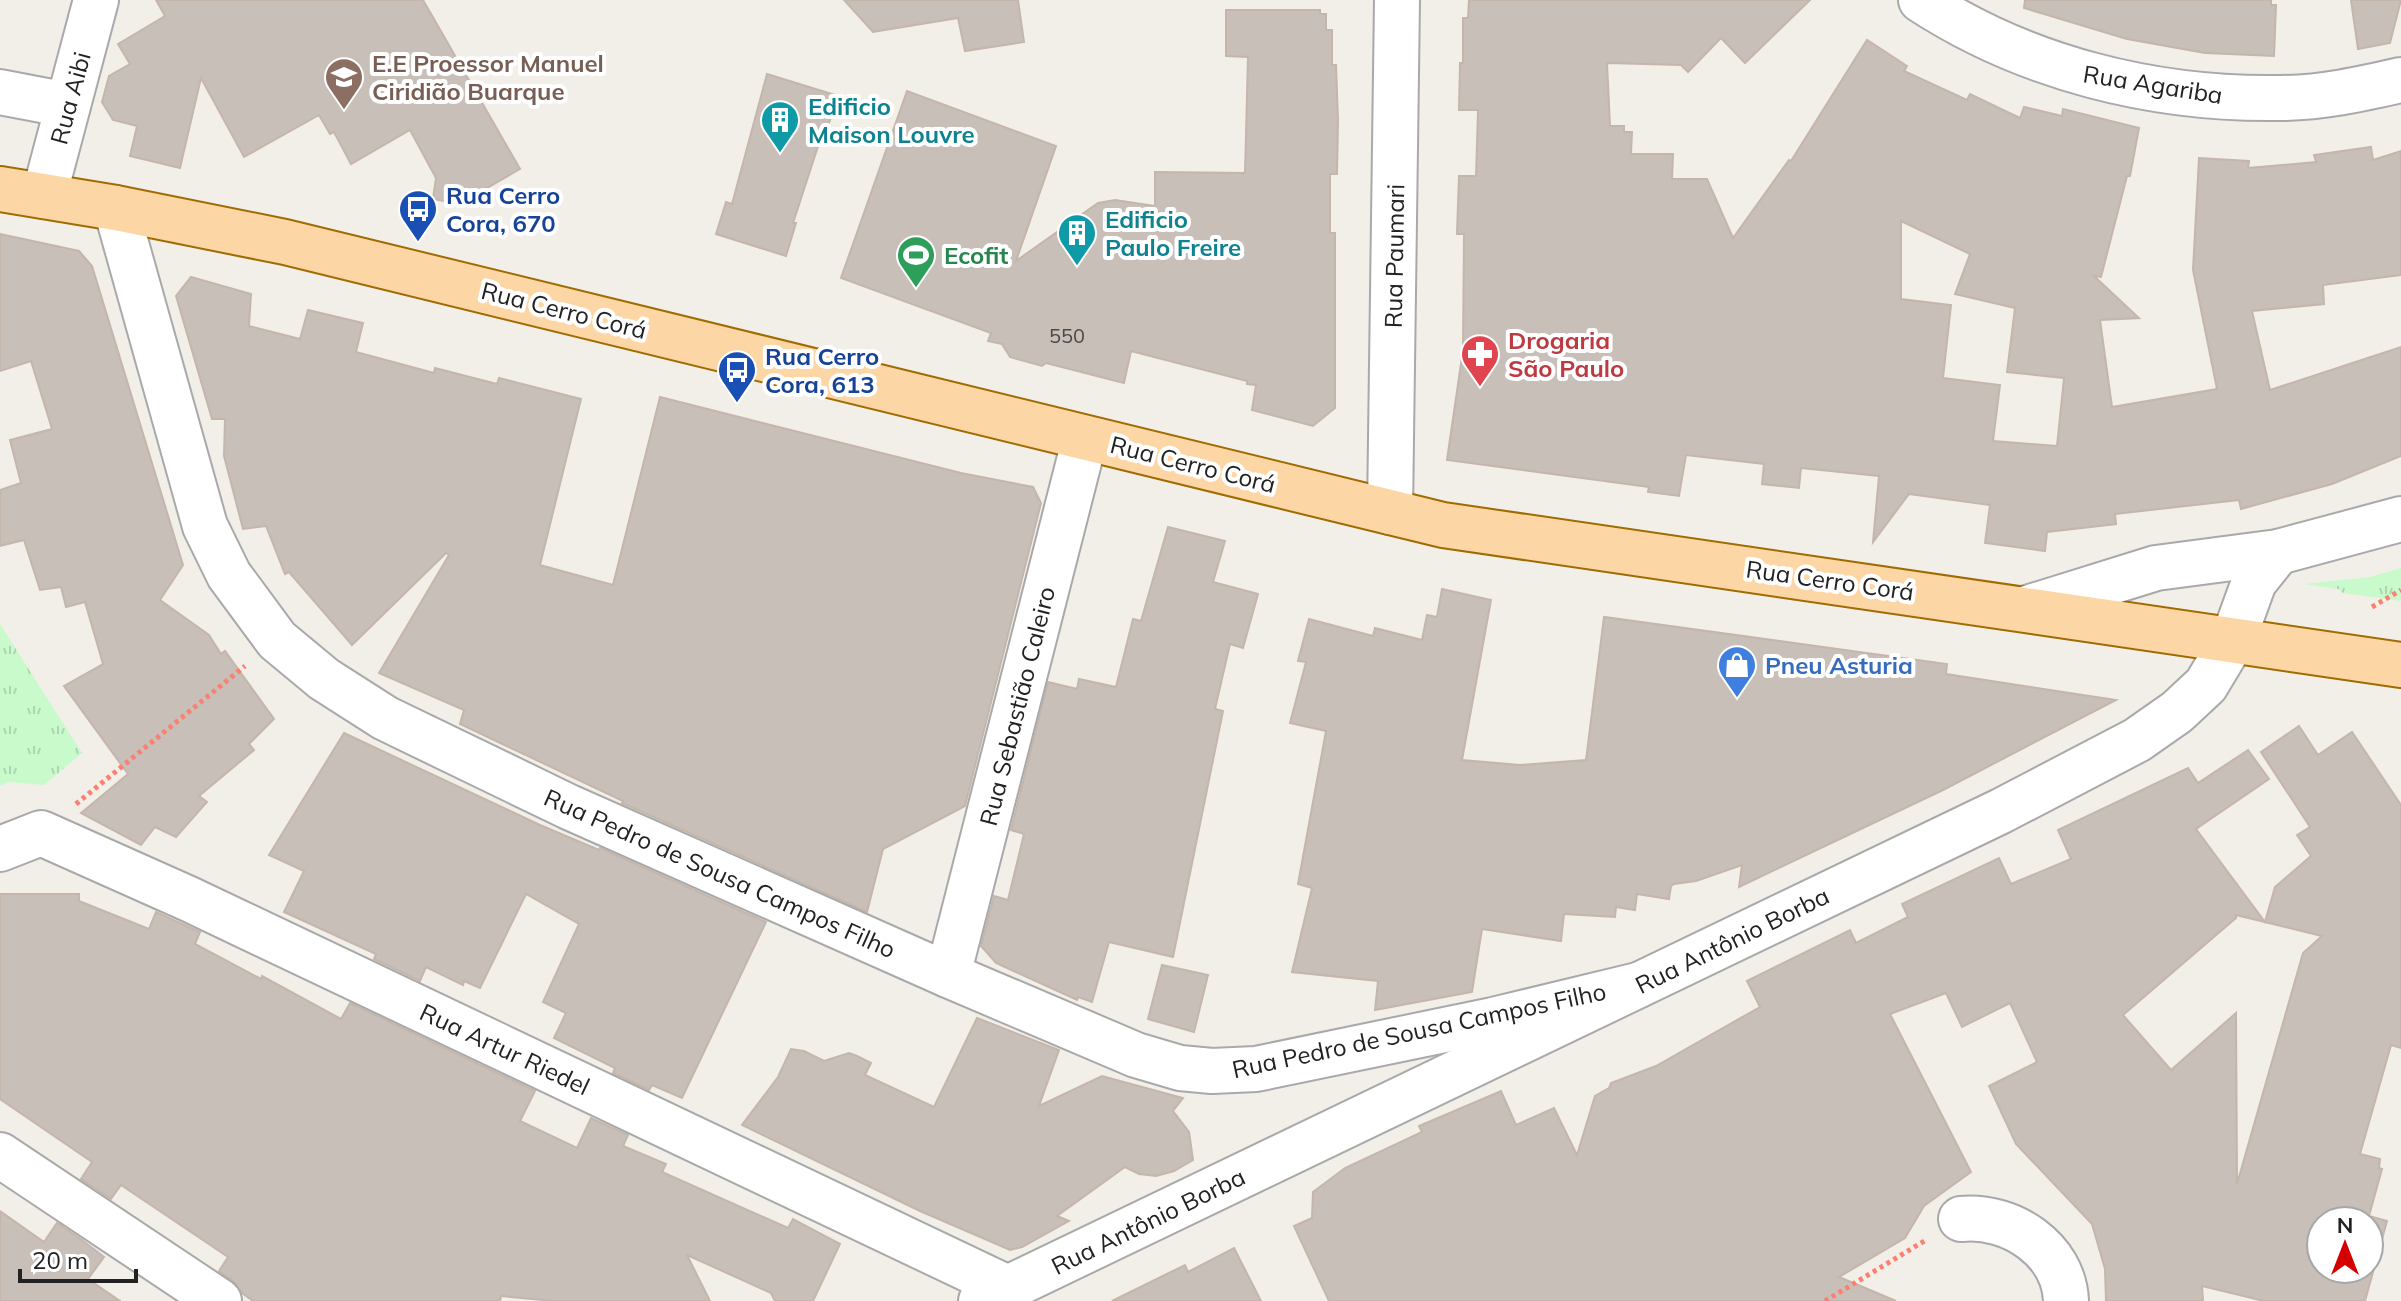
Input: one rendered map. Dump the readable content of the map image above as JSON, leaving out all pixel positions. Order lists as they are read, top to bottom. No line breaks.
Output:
{"streets":{"main road":["Rua Cerro Corá"],"street":["Rua Agariba","Rua Aibi","Rua Paumari","Rua Sebastião Caleiro","Rua Pedro de Sousa Campos Filho","Rua Antônio Borba","Rua Artur Riedel"]},"crossings":[["Rua Aibi","Rua Cerro Corá"],["Rua Paumari","Rua Cerro Corá"],["Rua Cerro Corá","Rua Sebastião Caleiro"],["Rua Cerro Corá","Rua Pedro de Sousa Campos Filho"],["Rua Cerro Corá","Rua Antônio Borba"],["Rua Sebastião Caleiro","Rua Pedro de Sousa Campos Filho"],["Rua Pedro de Sousa Campos Filho","Rua Antônio Borba"],["Rua Antônio Borba","Rua Artur Riedel"]],"places":{"school or university":["E.E Proessor Manuel Ciridião Buarque"],"building":["Edificio Maison Louvre","Edificio Paulo Freire"],"bus stop":["Rua Cerro Cora, 670","Rua Cerro Cora, 613"],"sports":["Ecofit"],"pharmacy":["Drogaria São Paulo"],"shop":["Pneu Asturia"]},"house_numbers":["550"],"scale_bar":"20 m","north":"top"}
